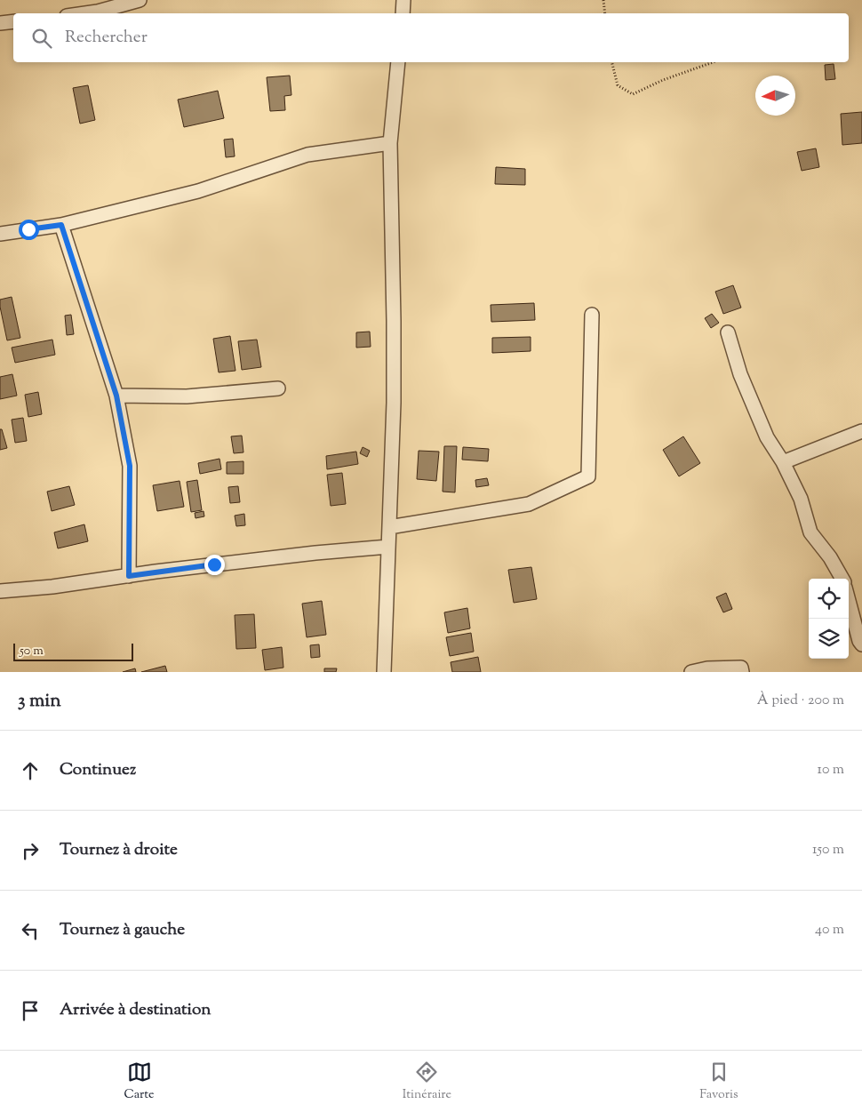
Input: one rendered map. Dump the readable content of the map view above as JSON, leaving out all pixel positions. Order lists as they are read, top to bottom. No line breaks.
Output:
{"scale_bar":"50 m","north":"left","page":{"search":"Rechercher","scale":"50 m","heading":["3 min","À pied · 200 m"],"list":[["Continuez","10 m"],["Tournez à droite","150 m"],["Tournez à gauche","40 m"],"Arrivée à destination"],"nav":["Carte","Itinéraire","Favoris"]}}
